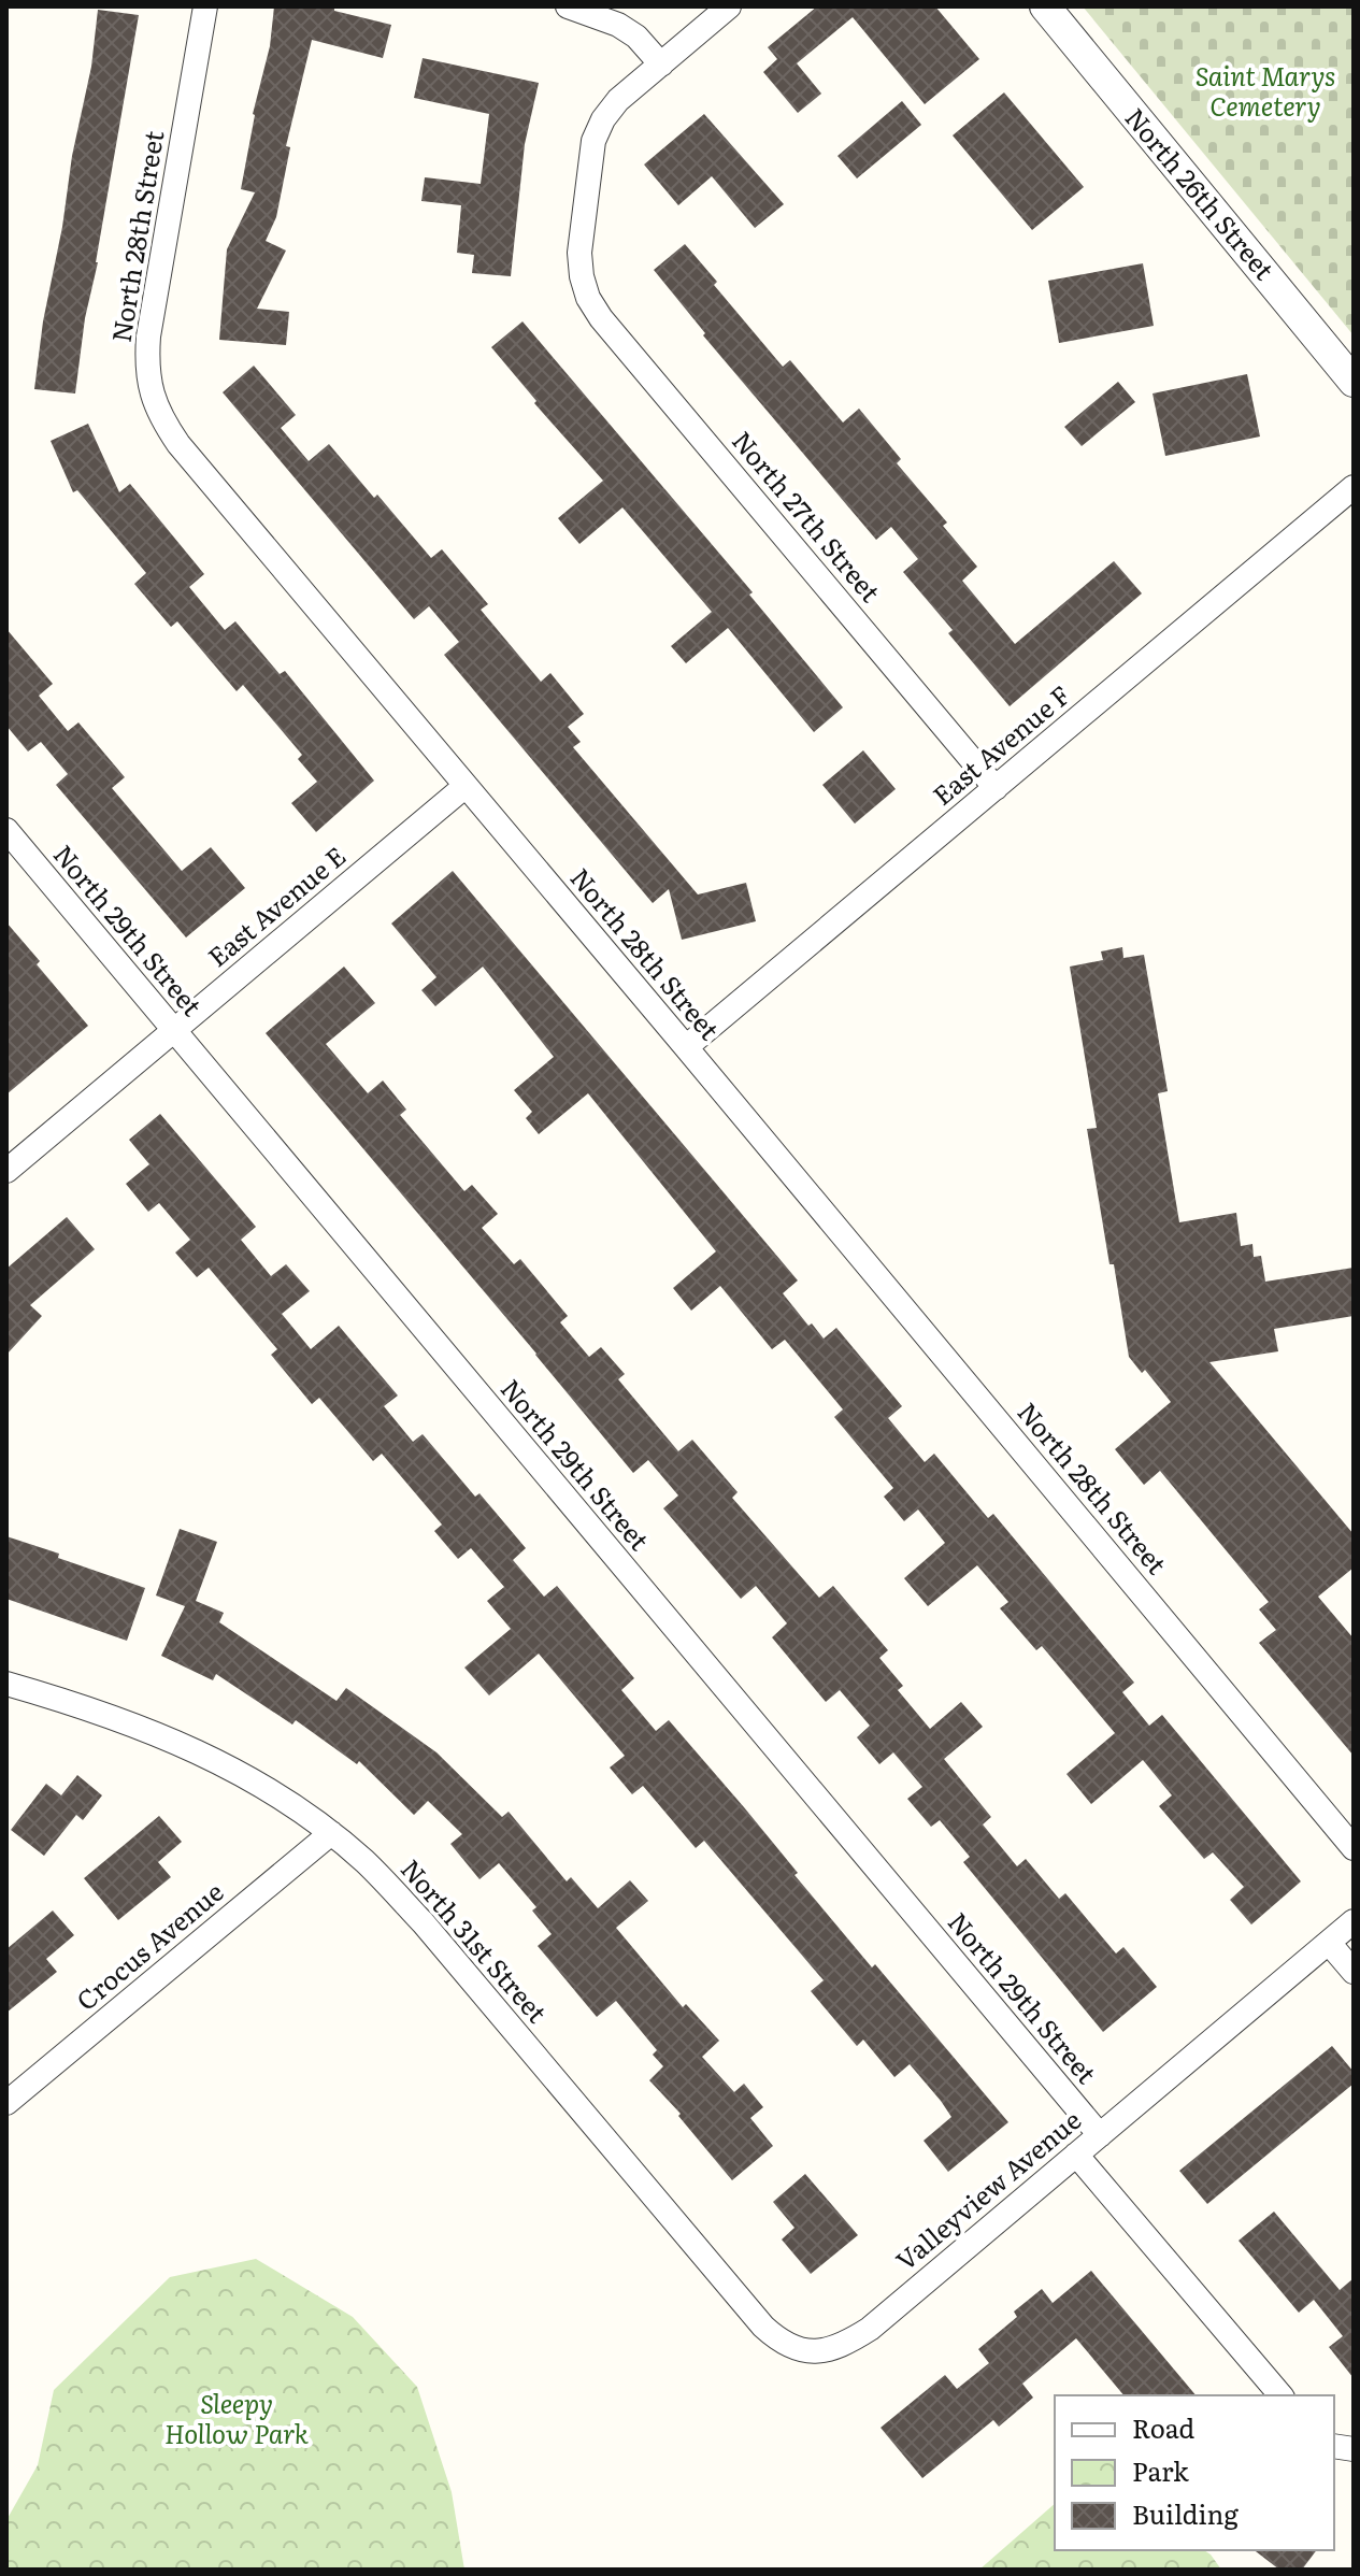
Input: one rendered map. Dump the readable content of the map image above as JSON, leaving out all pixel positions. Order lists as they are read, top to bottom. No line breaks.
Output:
{"streets":{"street":["North 26th Street","North 28th Street","North 27th Street","East Avenue F","East Avenue E","North 29th Street","North 31st Street","Crocus Avenue","Valleyview Avenue"]},"crossings":[["North 28th Street","East Avenue F"],["North 28th Street","East Avenue E"],["North 27th Street","East Avenue F"],["East Avenue E","North 29th Street"],["North 29th Street","Valleyview Avenue"],["North 31st Street","Crocus Avenue"],["North 31st Street","Valleyview Avenue"]],"parks":["Saint Marys Cemetery","Sleepy Hollow Park"],"legend":["Road","Park","Building"]}
